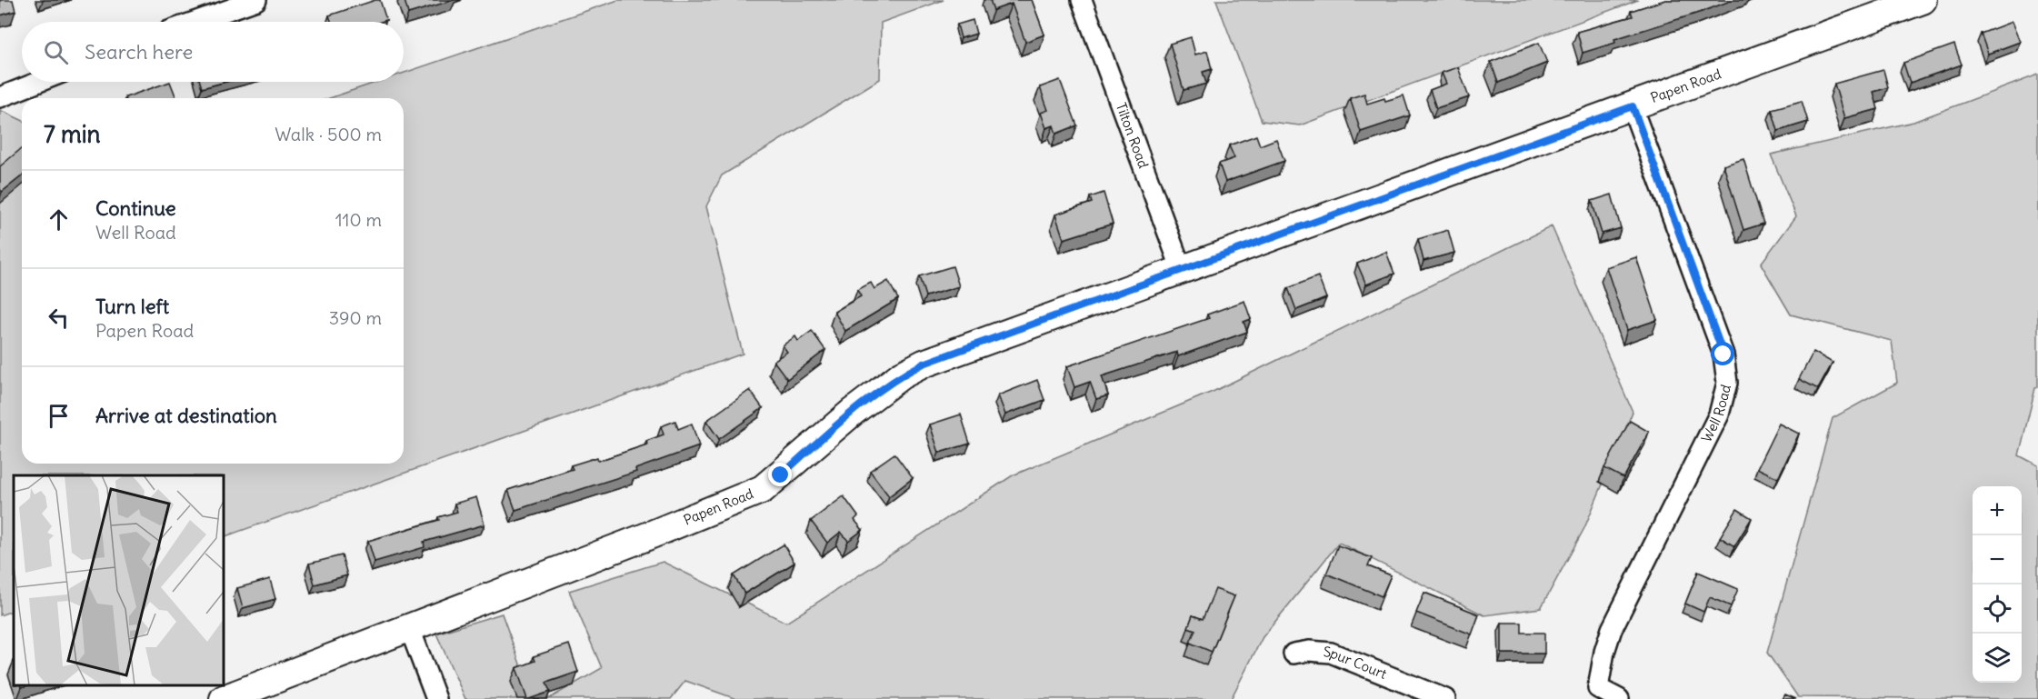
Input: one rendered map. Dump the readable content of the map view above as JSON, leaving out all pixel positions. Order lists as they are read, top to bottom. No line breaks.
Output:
{"streets":{"street":["Papen Road","Tilton Road","Well Road","Spur Court"]},"crossings":[["Papen Road","Tilton Road"],["Papen Road","Well Road"]],"page":{"search":"Search here","heading":["7 min","Walk · 500 m"],"list":[["Continue","Well Road","110 m"],["Turn left","Papen Road","390 m"],"Arrive at destination"],"map_buttons":["+","−"]}}
